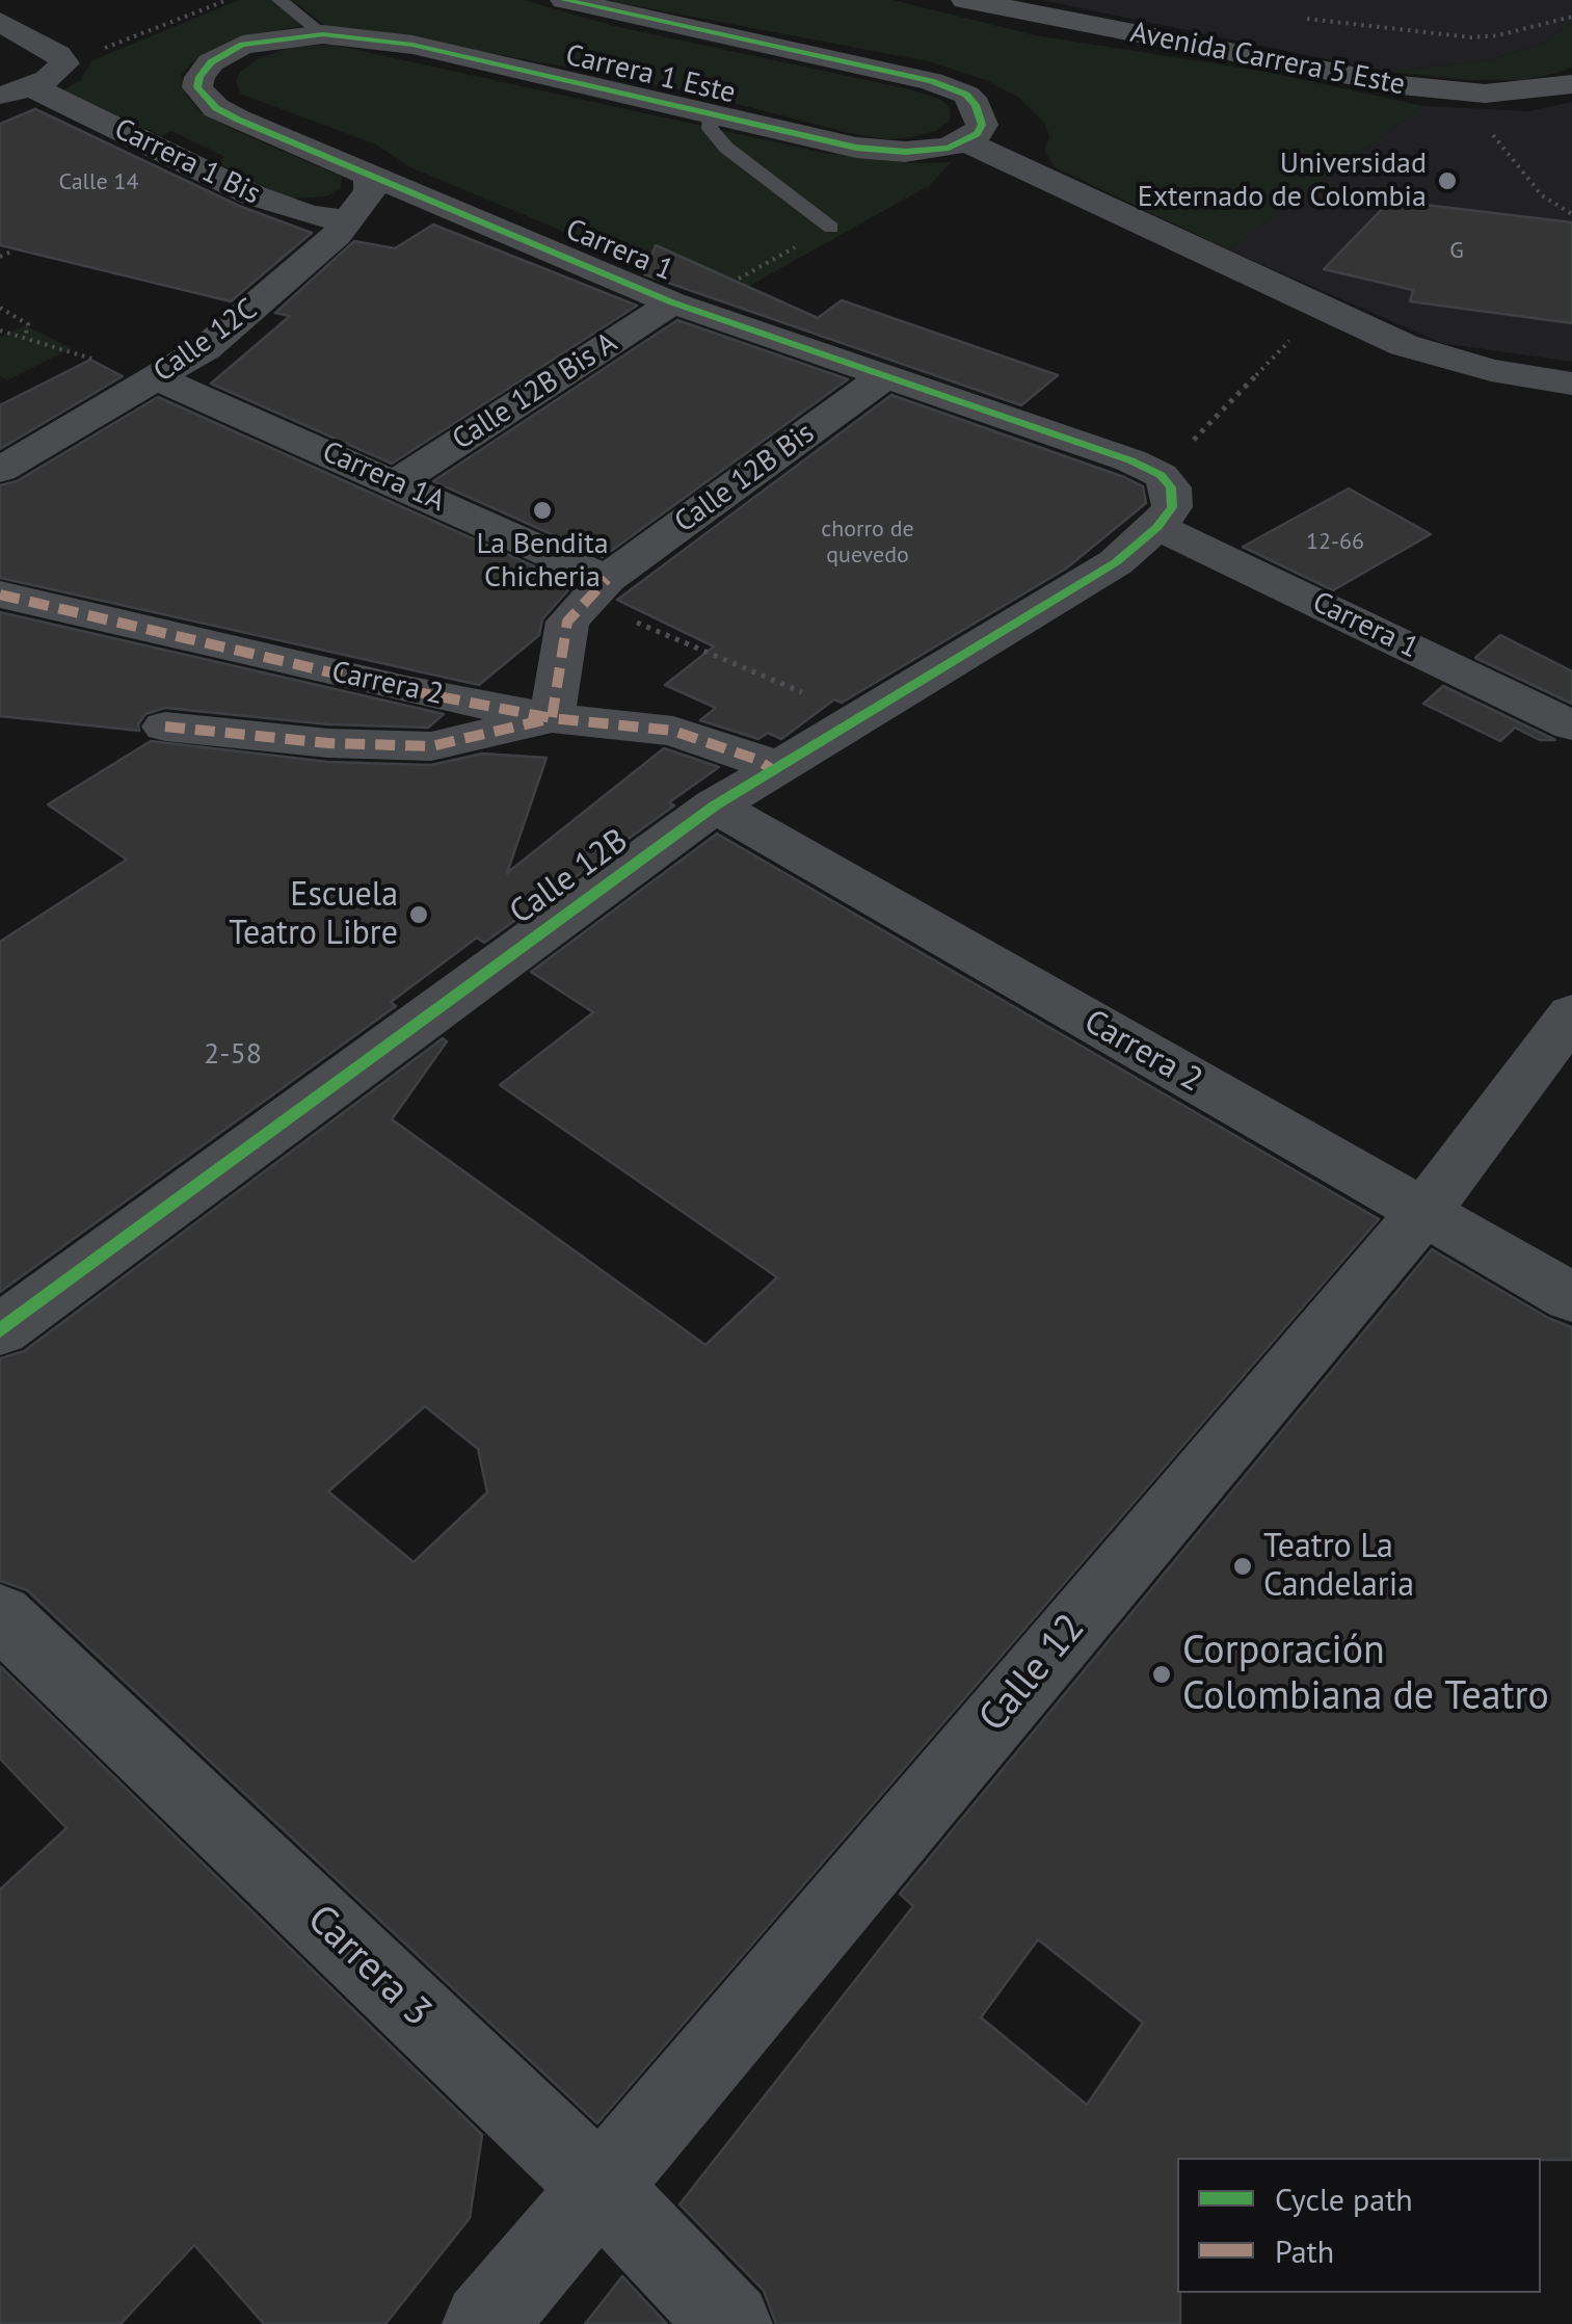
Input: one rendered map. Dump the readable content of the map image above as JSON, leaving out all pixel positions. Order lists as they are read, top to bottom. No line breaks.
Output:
{"streets":{"main road":["Avenida Carrera 5 Este"],"street":["Carrera 1 Este","Carrera 1 Bis","Carrera 1","Calle 12C","Calle 12B Bis A","Carrera 1A","Calle 12B Bis","Carrera 2","Calle 12B","Calle 12","Carrera 3"]},"crossings":[["Carrera 1 Este","Carrera 1"],["Carrera 1 Bis","Calle 12C"],["Carrera 1","Calle 12C"],["Carrera 1","Calle 12B Bis A"],["Carrera 1","Calle 12B Bis"],["Carrera 1","Calle 12B"],["Calle 12C","Carrera 1A"],["Calle 12B Bis A","Carrera 1A"],["Carrera 1A","Calle 12B Bis"],["Carrera 2","Calle 12B"],["Carrera 2","Calle 12"],["Calle 12","Carrera 3"]],"places":["Universidad Externado de Colombia","La Bendita Chicheria","Escuela Teatro Libre","Teatro La Candelaria","Corporación Colombiana de Teatro"],"house_numbers":["Calle 14","G","chorro de quevedo","12-66","2-58"],"legend":["Cycle path","Path"]}
